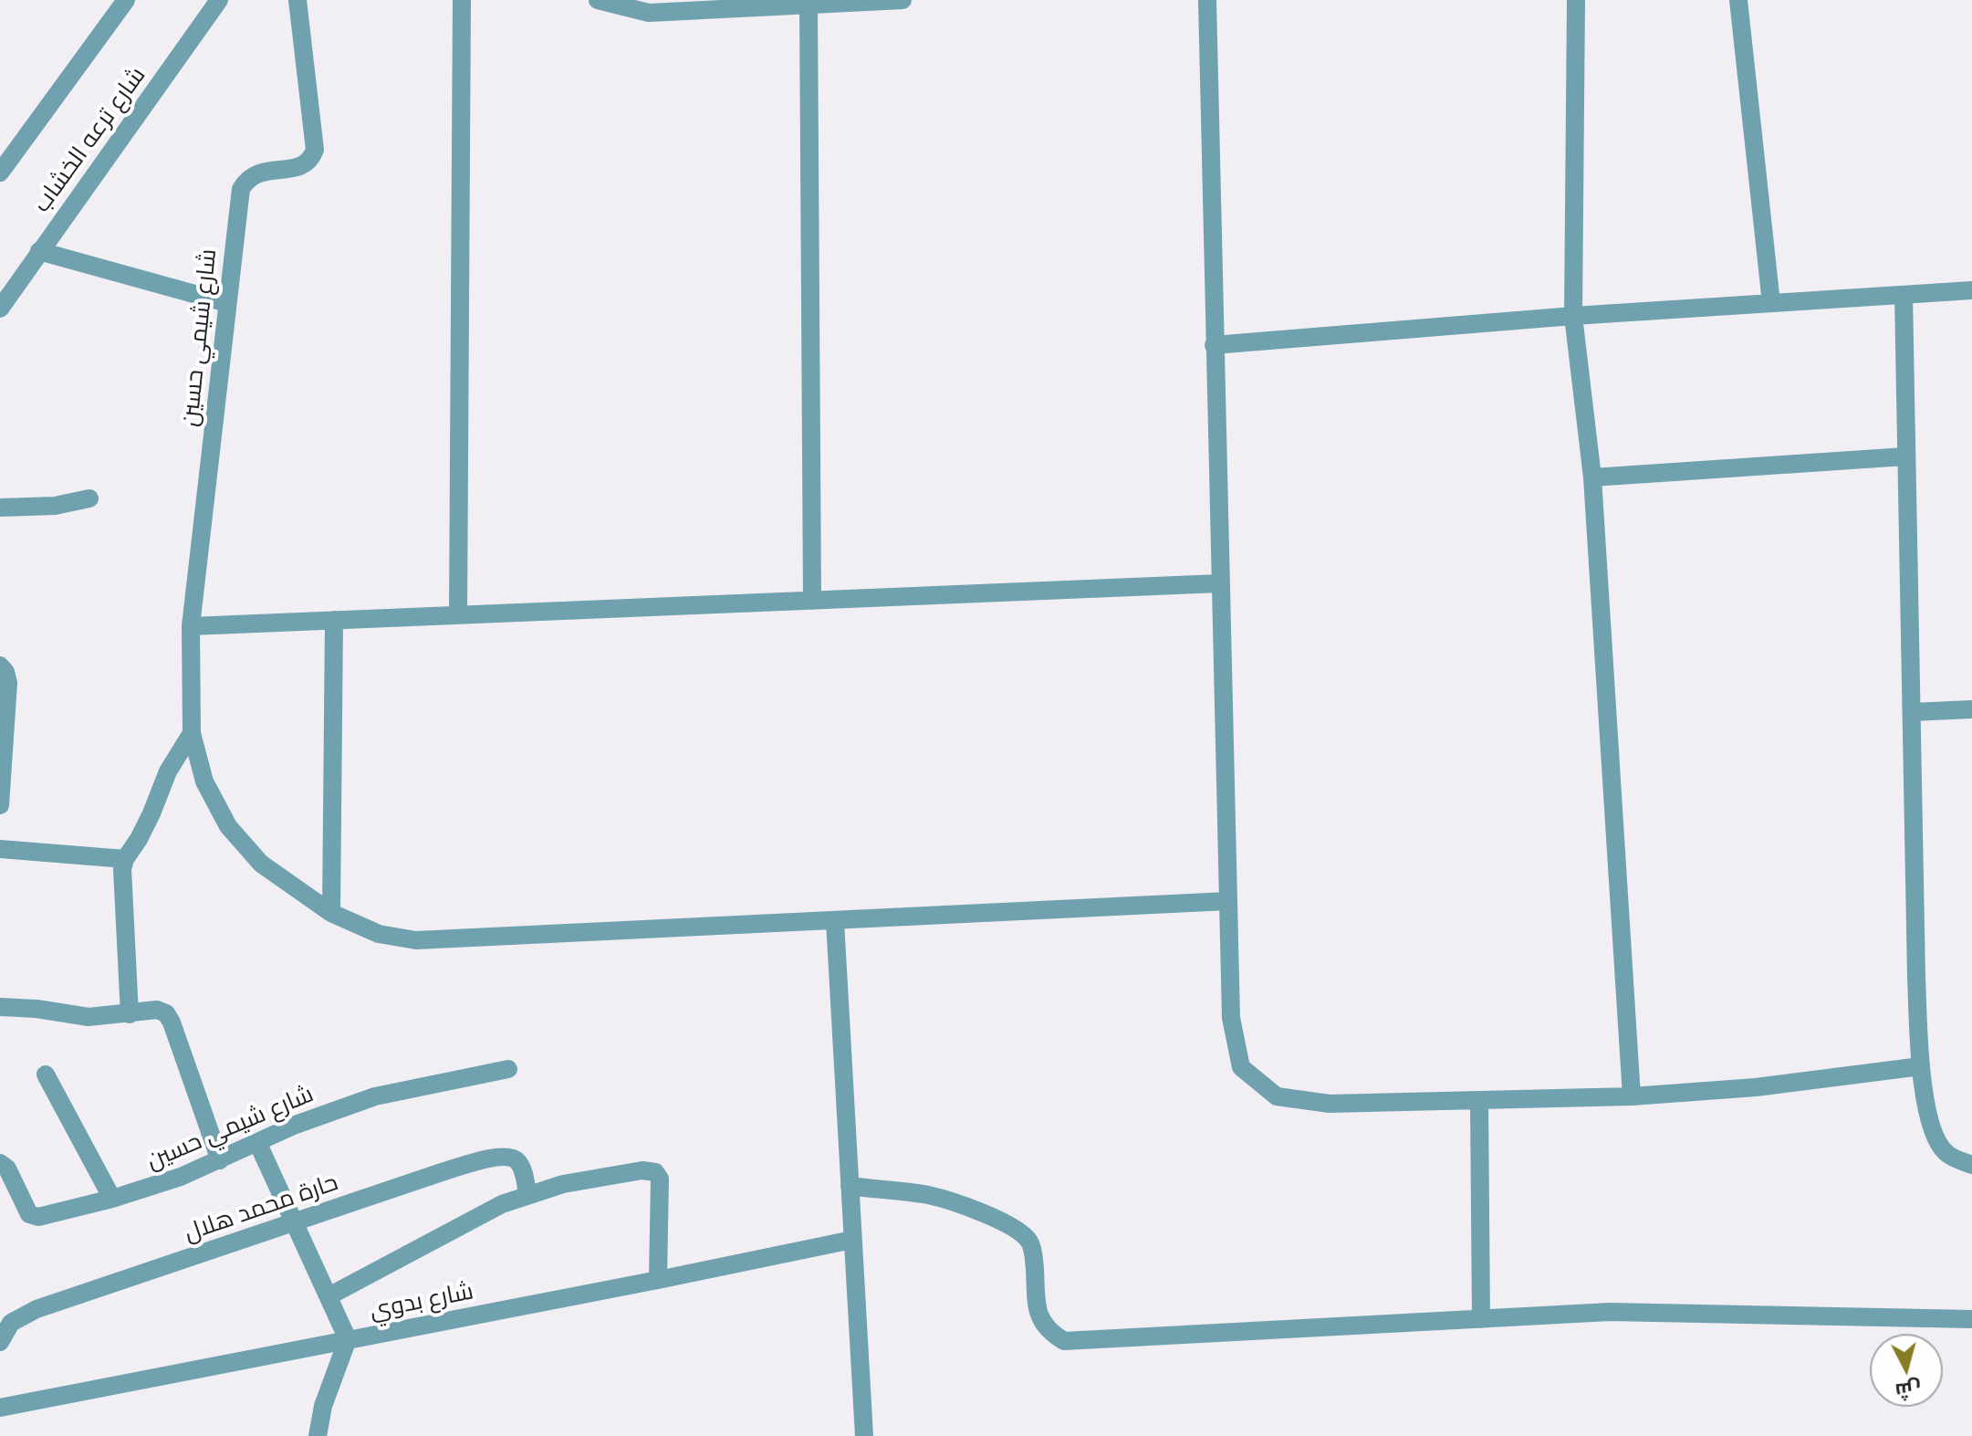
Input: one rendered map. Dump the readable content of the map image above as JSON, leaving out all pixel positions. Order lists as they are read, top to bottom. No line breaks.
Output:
{"streets":{"street":["شارع ترعه الخشاب","شارع شيمي حسين","حارة محمد هلال","شارع بدوي"]},"north":"bottom"}
